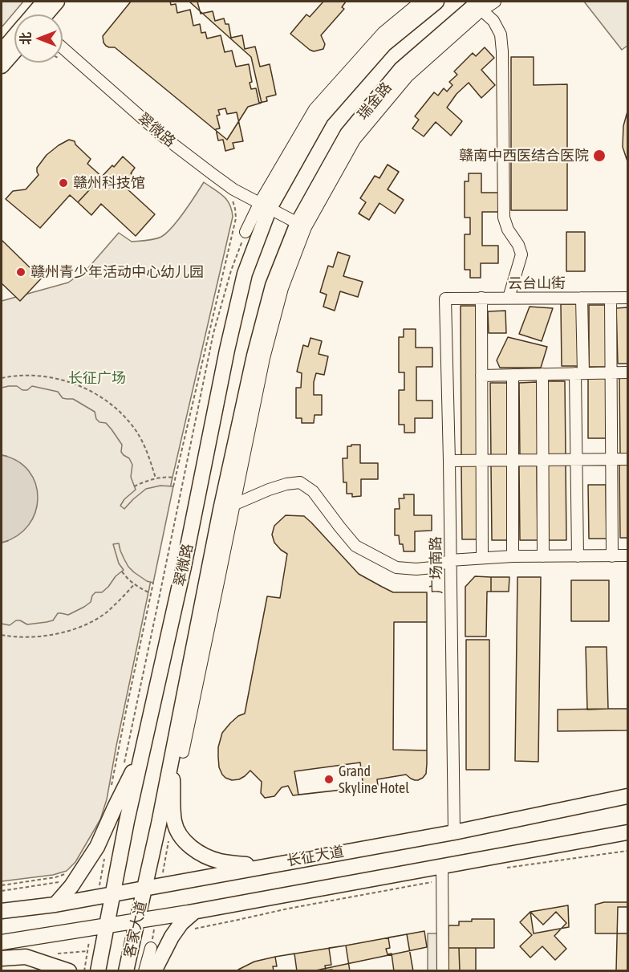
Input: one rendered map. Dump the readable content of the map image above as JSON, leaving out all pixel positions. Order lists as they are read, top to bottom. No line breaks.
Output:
{"streets":{"main road":["瑞金路","翠微路","长征大道","客家大道"],"street":["云台山街","广场南路"]},"crossings":[["瑞金路","翠微路"],["翠微路","长征大道"],["翠微路","客家大道"],["云台山街","广场南路"],["广场南路","长征大道"],["长征大道","客家大道"]],"parks":["长征广场"],"places":["赣南中西医结合医院","赣州科技馆","赣州青少年活动中心幼儿园","Grand Skyline Hotel"],"north":"left"}
